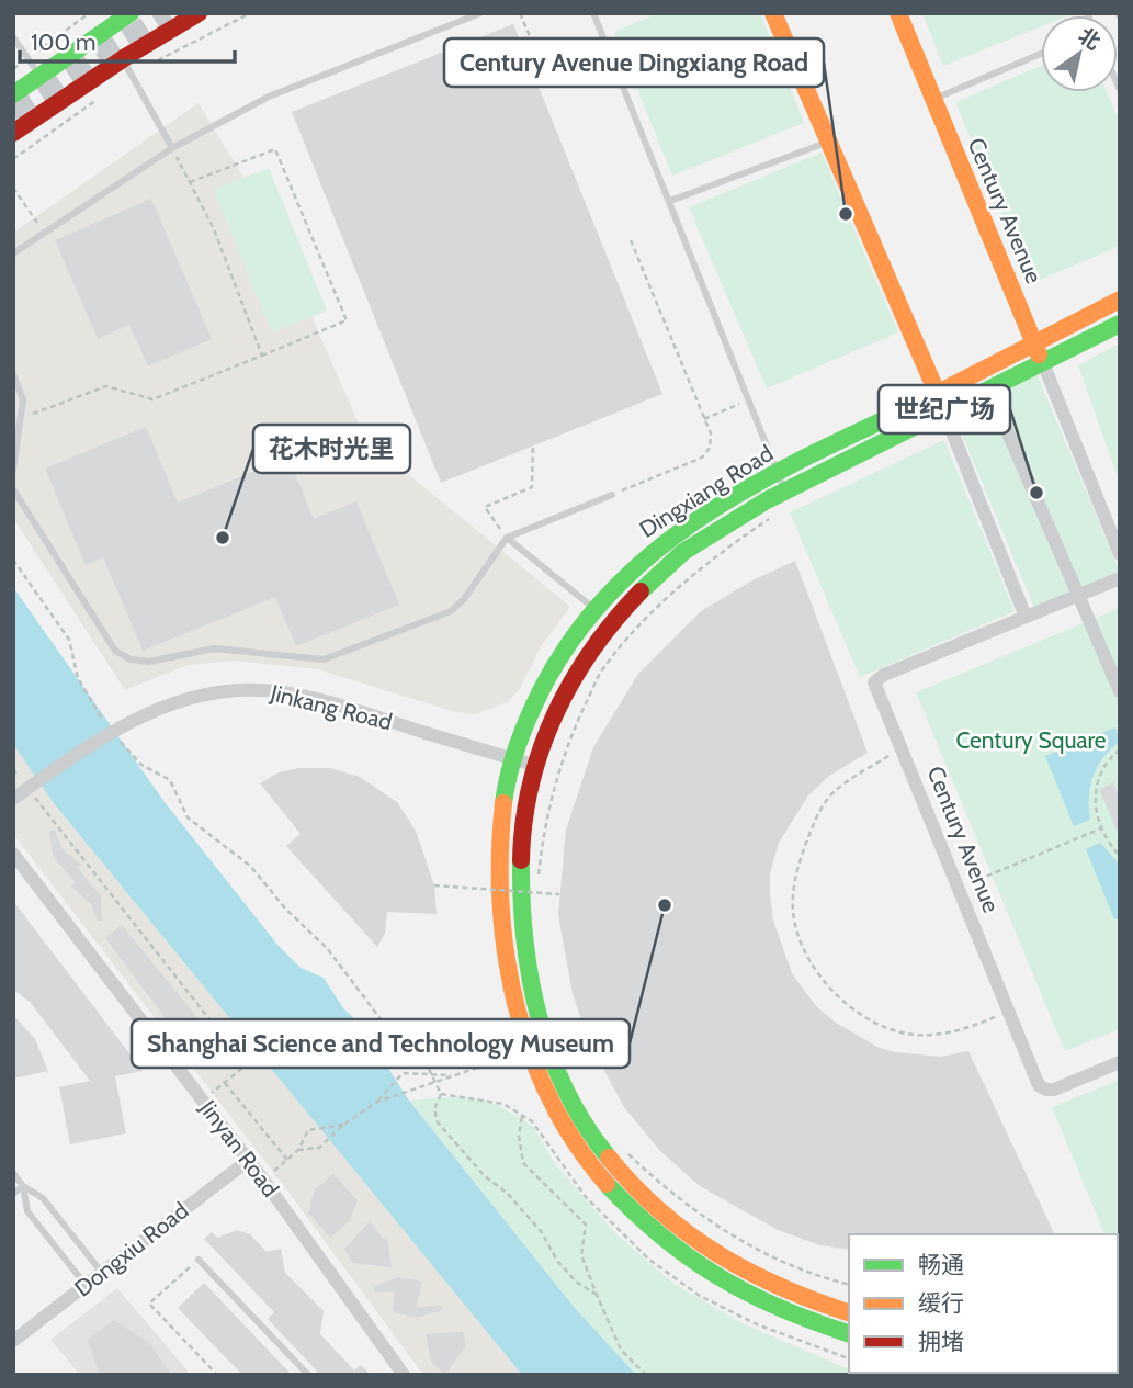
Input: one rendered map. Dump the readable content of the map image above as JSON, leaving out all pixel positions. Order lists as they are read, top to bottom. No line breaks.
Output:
{"streets":{"street":["Century Avenue","Dingxiang Road","Jinkang Road","Jinyan Road","Dongxiu Road"]},"crossings":[["Century Avenue","Dingxiang Road"],["Dingxiang Road","Jinkang Road"],["Jinyan Road","Dongxiu Road"]],"parks":["Century Square"],"places":["Century Avenue Dingxiang Road","世纪广场","花木时光里","Shanghai Science and Technology Museum"],"legend":["畅通","缓行","拥堵"],"scale_bar":"100 m","north":"top right"}
